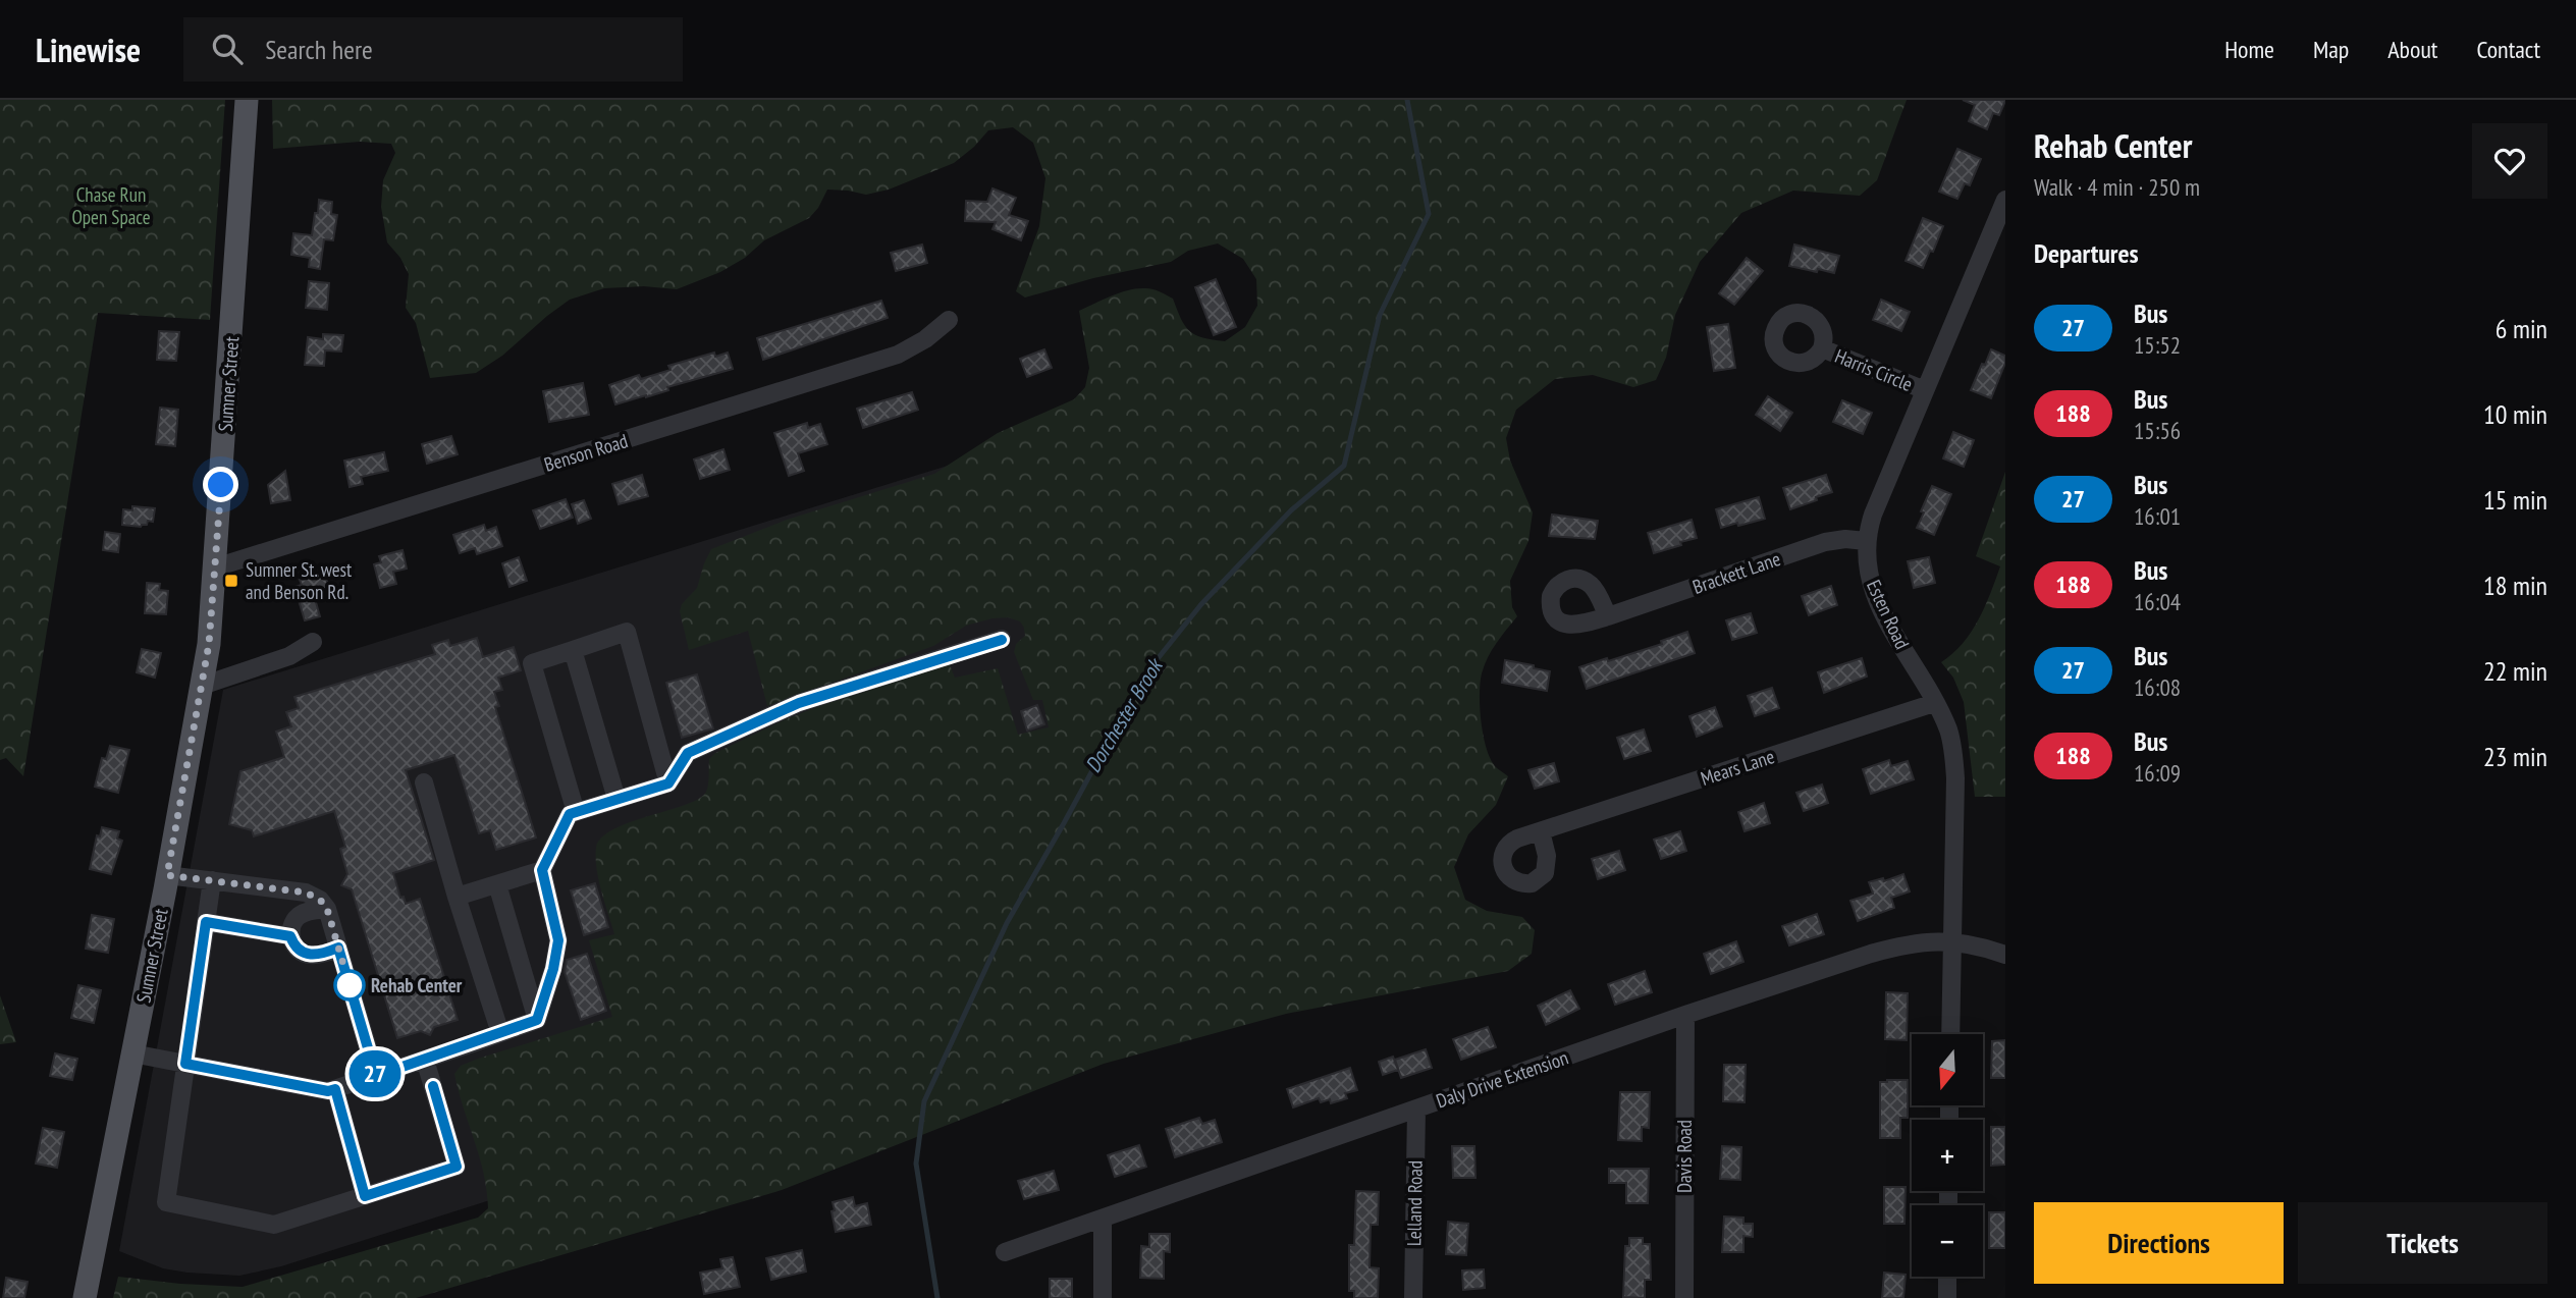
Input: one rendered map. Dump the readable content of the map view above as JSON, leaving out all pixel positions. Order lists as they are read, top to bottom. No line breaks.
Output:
{"streets":{"main road":["Sumner Street"],"street":["Harris Circle","Benson Road","Brackett Lane","Esten Road","Mears Lane","Daly Drive Extension","Davis Road","Lelland Road"]},"crossings":[["Harris Circle","Esten Road"],["Sumner Street","Benson Road"],["Brackett Lane","Esten Road"],["Esten Road","Mears Lane"],["Esten Road","Daly Drive Extension"],["Daly Drive Extension","Davis Road"],["Daly Drive Extension","Lelland Road"]],"water":["Dorchester Brook"],"parks":["Chase Run Open Space"],"places":{"transit":["Sumner St. west and Benson Rd."],"other":["Rehab Center"]},"lines":["bus line 27"],"north":"bottom","page":{"header":"Linewise","search":"Search here","nav":["Home","Map","About","Contact"],"on_map":"27","heading":[["Rehab Center","Walk · 4 min · 250 m"],"Departures"],"list":[{"mark":"27","name":"Bus","note":"15:52","value":"6 min"},{"mark":"188","name":"Bus","note":"15:56","value":"10 min"},{"mark":"27","name":"Bus","note":"16:01","value":"15 min"},{"mark":"188","name":"Bus","note":"16:04","value":"18 min"},{"mark":"27","name":"Bus","note":"16:08","value":"22 min"},{"mark":"188","name":"Bus","note":"16:09","value":"23 min"}],"map_buttons":["+","−"],"buttons":["Directions","Tickets"]}}
